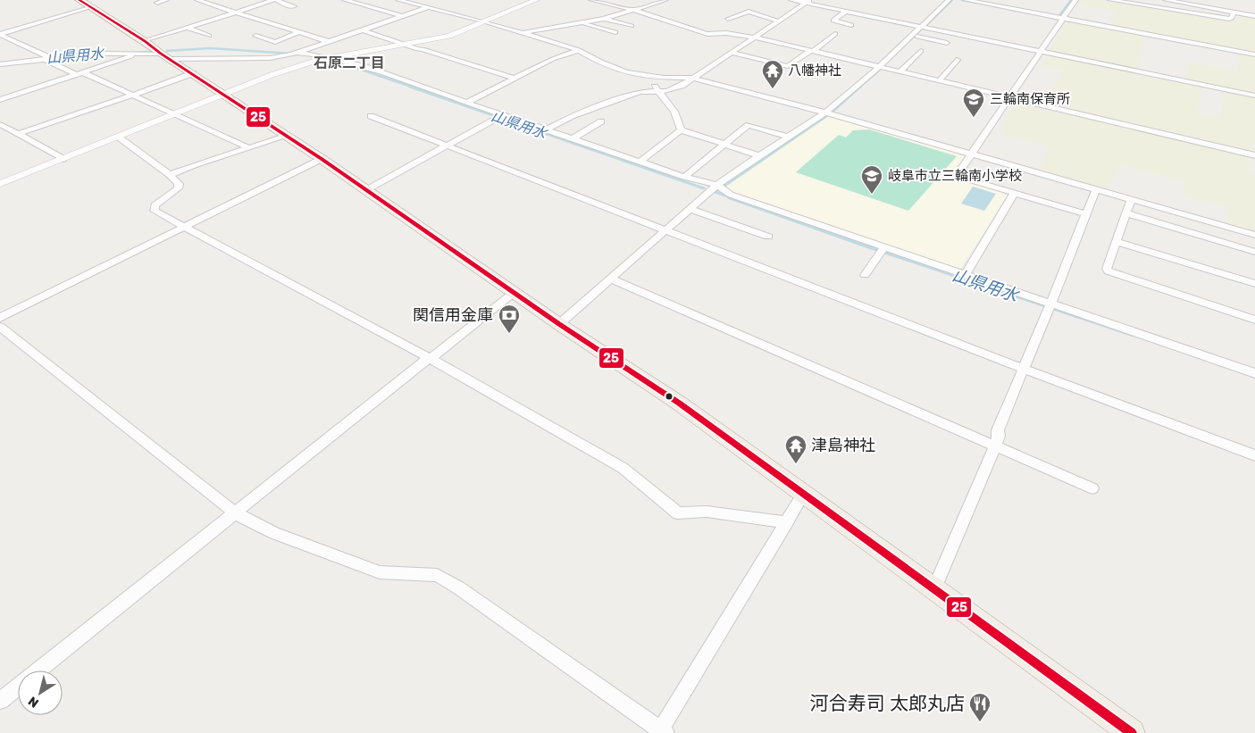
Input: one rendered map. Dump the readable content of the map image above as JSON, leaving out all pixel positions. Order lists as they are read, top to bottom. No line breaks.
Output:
{"districts":["石原二丁目"],"water":["山県用水"],"places":{"temple":["八幡神社","津島神社"],"school or university":["三輪南保育所","岐阜市立三輪南小学校"],"bank":["関信用金庫"],"restaurant":["河合寿司 太郎丸店"]},"lines":["transit line 25"],"north":"bottom left"}
